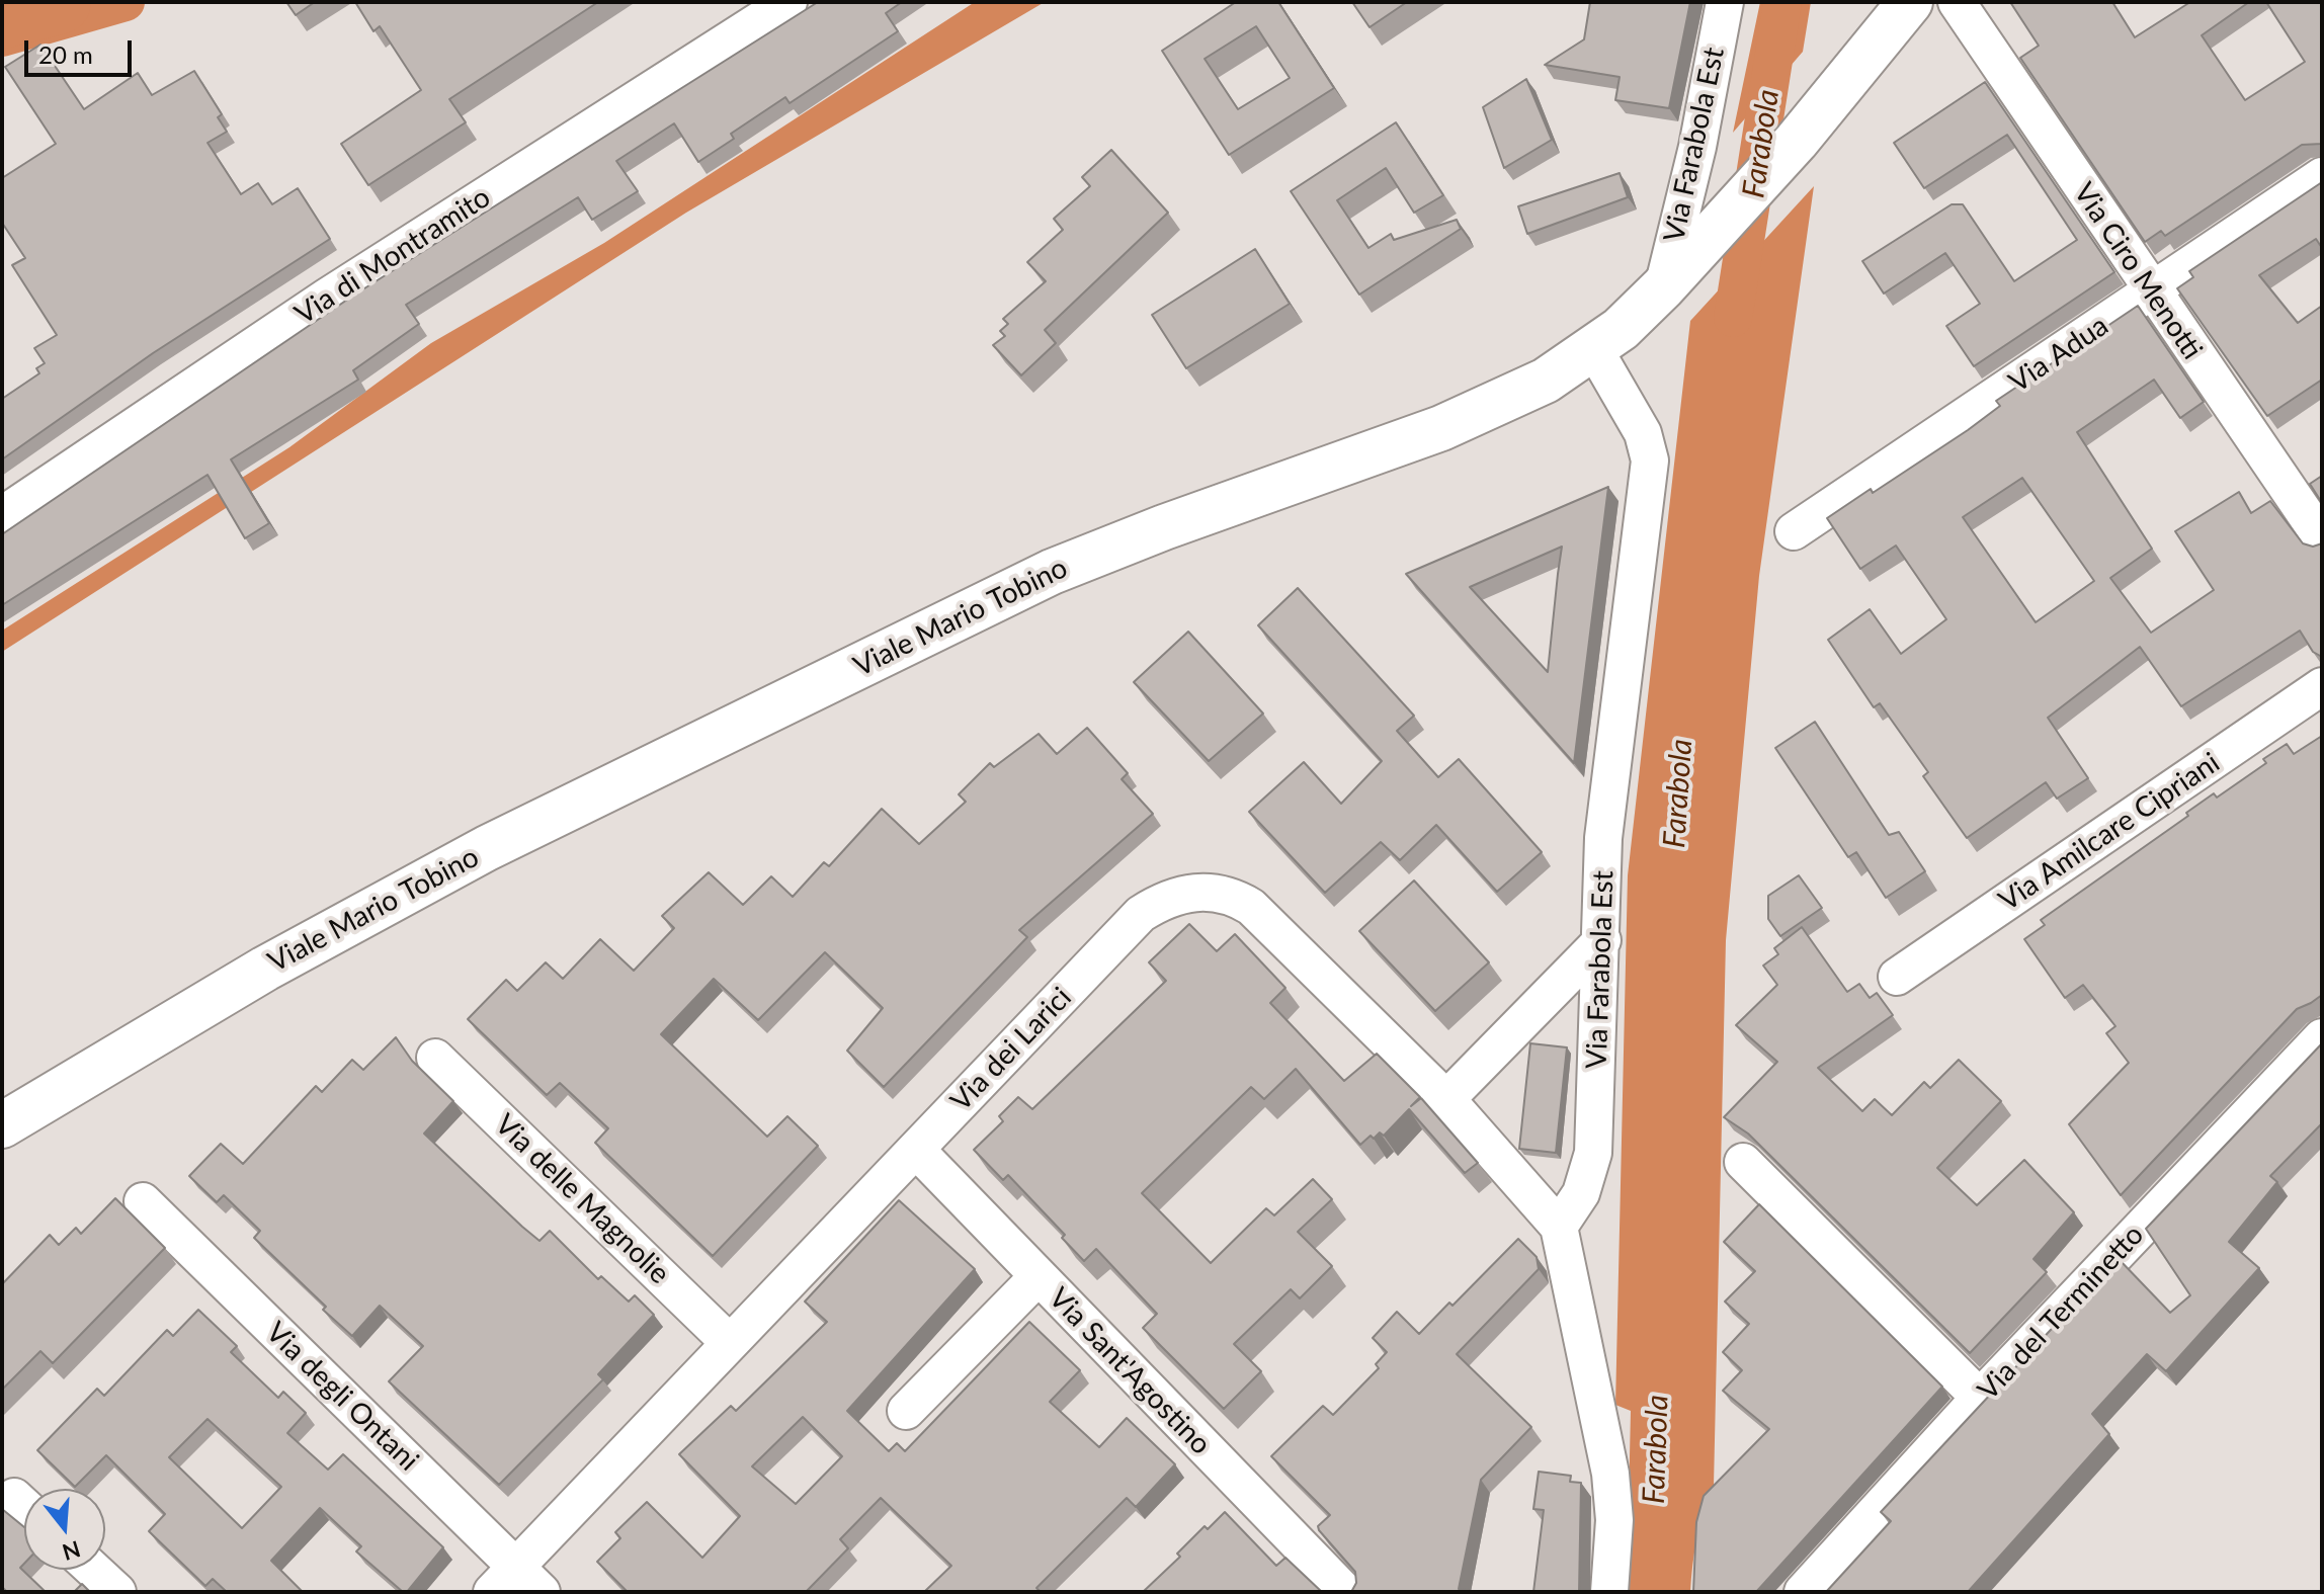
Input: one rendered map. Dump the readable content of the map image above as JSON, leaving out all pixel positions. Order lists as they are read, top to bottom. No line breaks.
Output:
{"streets":{"main road":["Viale Mario Tobino"],"street":["Via Farabola Est","Via di Montramito","Via Ciro Menotti","Via Adua","Via Amilcare Cipriani","Via dei Larici","Via delle Magnolie","Via del Terminetto","Via Sant'Agostino","Via degli Ontani"]},"crossings":[["Via Farabola Est","Viale Mario Tobino"],["Via Farabola Est","Via dei Larici"],["Via Ciro Menotti","Via Adua"],["Via dei Larici","Via delle Magnolie"],["Via dei Larici","Via Sant'Agostino"],["Via dei Larici","Via degli Ontani"]],"water":["Farabola"],"scale_bar":"20 m","north":"bottom"}
